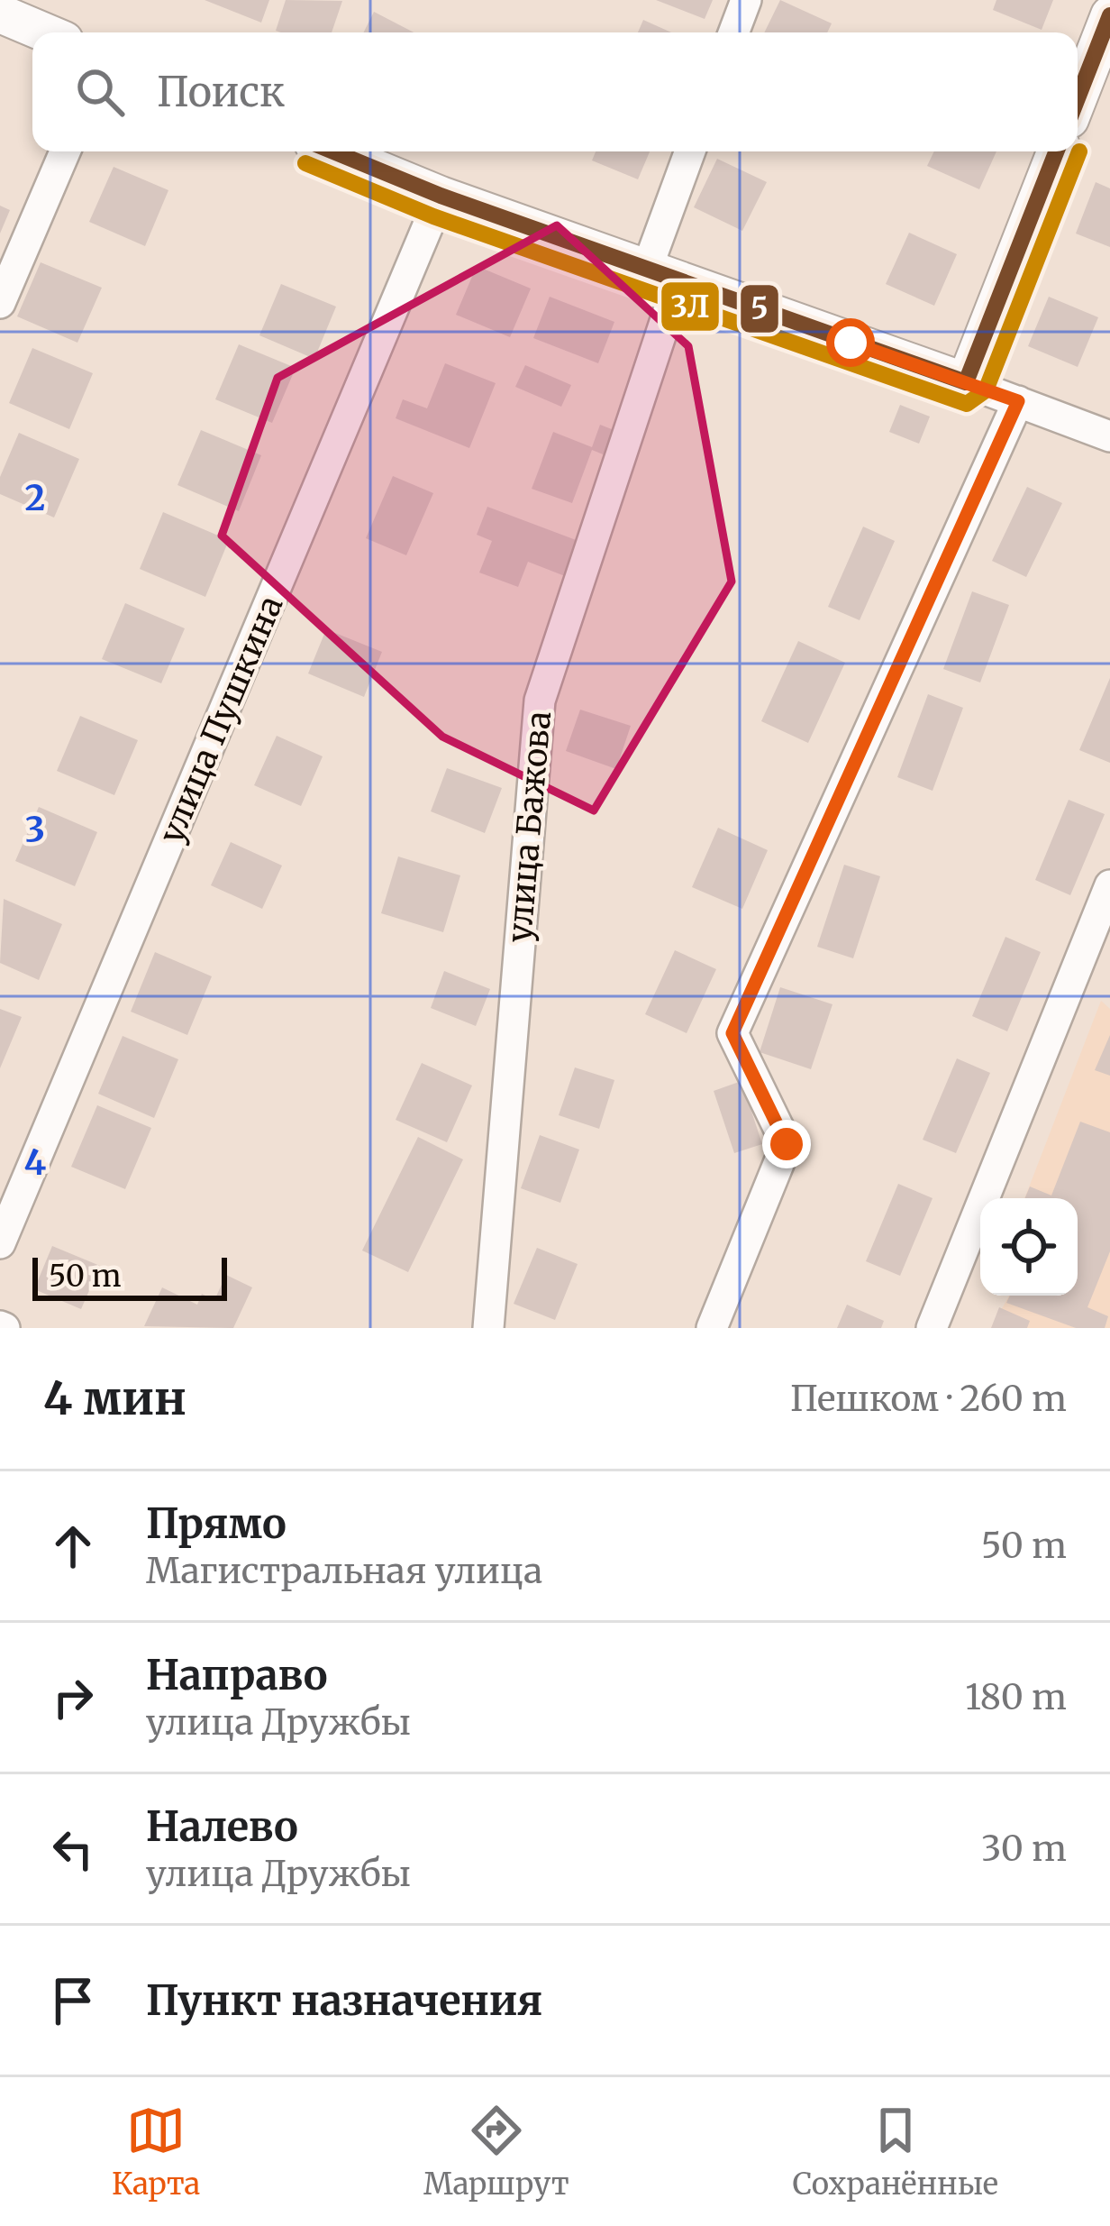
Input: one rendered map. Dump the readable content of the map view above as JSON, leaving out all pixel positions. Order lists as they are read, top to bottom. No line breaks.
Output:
{"streets":{"street":["улица Пушкина","улица Бажова"]},"lines":["transit line 5","transit line 3Л"],"scale_bar":"50 m","page":{"search":"Поиск","scale":"50 m","heading":["4 мин","Пешком · 260 m"],"list":[["Прямо","Магистральная улица","50 m"],["Направо","улица Дружбы","180 m"],["Налево","улица Дружбы","30 m"],"Пункт назначения"],"nav":["Карта","Маршрут","Сохранённые"]},"grid":{"rows":["2","3","4"]}}
